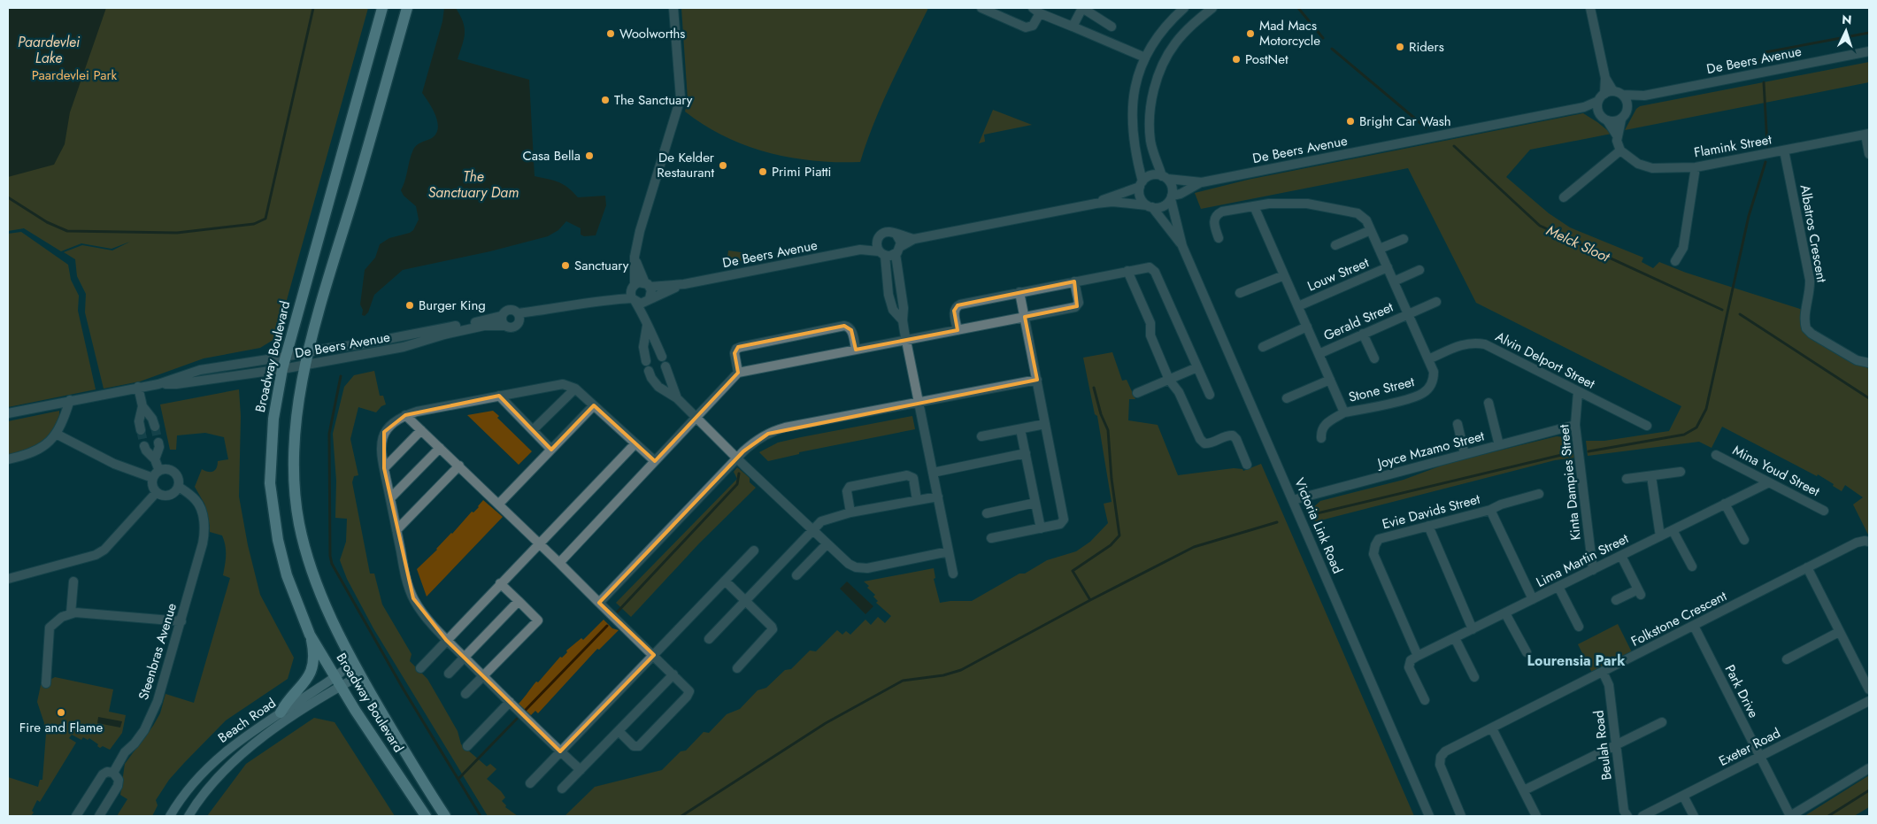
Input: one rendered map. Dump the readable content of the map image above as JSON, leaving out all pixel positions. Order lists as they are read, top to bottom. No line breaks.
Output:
{"streets":{"main road":["Broadway Boulevard","Beach Road"],"street":["De Beers Avenue","Flamink Street","Albatros Crescent","Louw Street","Gerald Street","Alvin Delport Street","Stone Street","Joyce Mzamo Street","Mina Youd Street","Kinta Dampies Street","Evie Davids Street","Victoria Link Road","Lima Martin Street","Folkstone Crescent","Steenbras Avenue","Park Drive","Beulah Road","Exeter Road"]},"crossings":[["De Beers Avenue","Broadway Boulevard"],["De Beers Avenue","Victoria Link Road"],["Flamink Street","Albatros Crescent"],["Louw Street","Stone Street"],["Gerald Street","Stone Street"],["Broadway Boulevard","Beach Road"],["Alvin Delport Street","Stone Street"],["Alvin Delport Street","Kinta Dampies Street"],["Joyce Mzamo Street","Kinta Dampies Street"],["Joyce Mzamo Street","Victoria Link Road"],["Mina Youd Street","Lima Martin Street"],["Kinta Dampies Street","Lima Martin Street"],["Evie Davids Street","Lima Martin Street"],["Folkstone Crescent","Park Drive"],["Folkstone Crescent","Beulah Road"],["Park Drive","Exeter Road"]],"districts":["Lourensia Park"],"water":["Paardevlei Lake","The Sanctuary Dam","Melck Sloot"],"parks":["Paardevlei Park"],"places":["Woolworths","Mad Macs Motorcycle","Riders","PostNet","The Sanctuary","Bright Car Wash","Casa Bella","De Kelder Restaurant","Primi Piatti","Sanctuary","Burger King","Fire and Flame"],"north":"top"}
